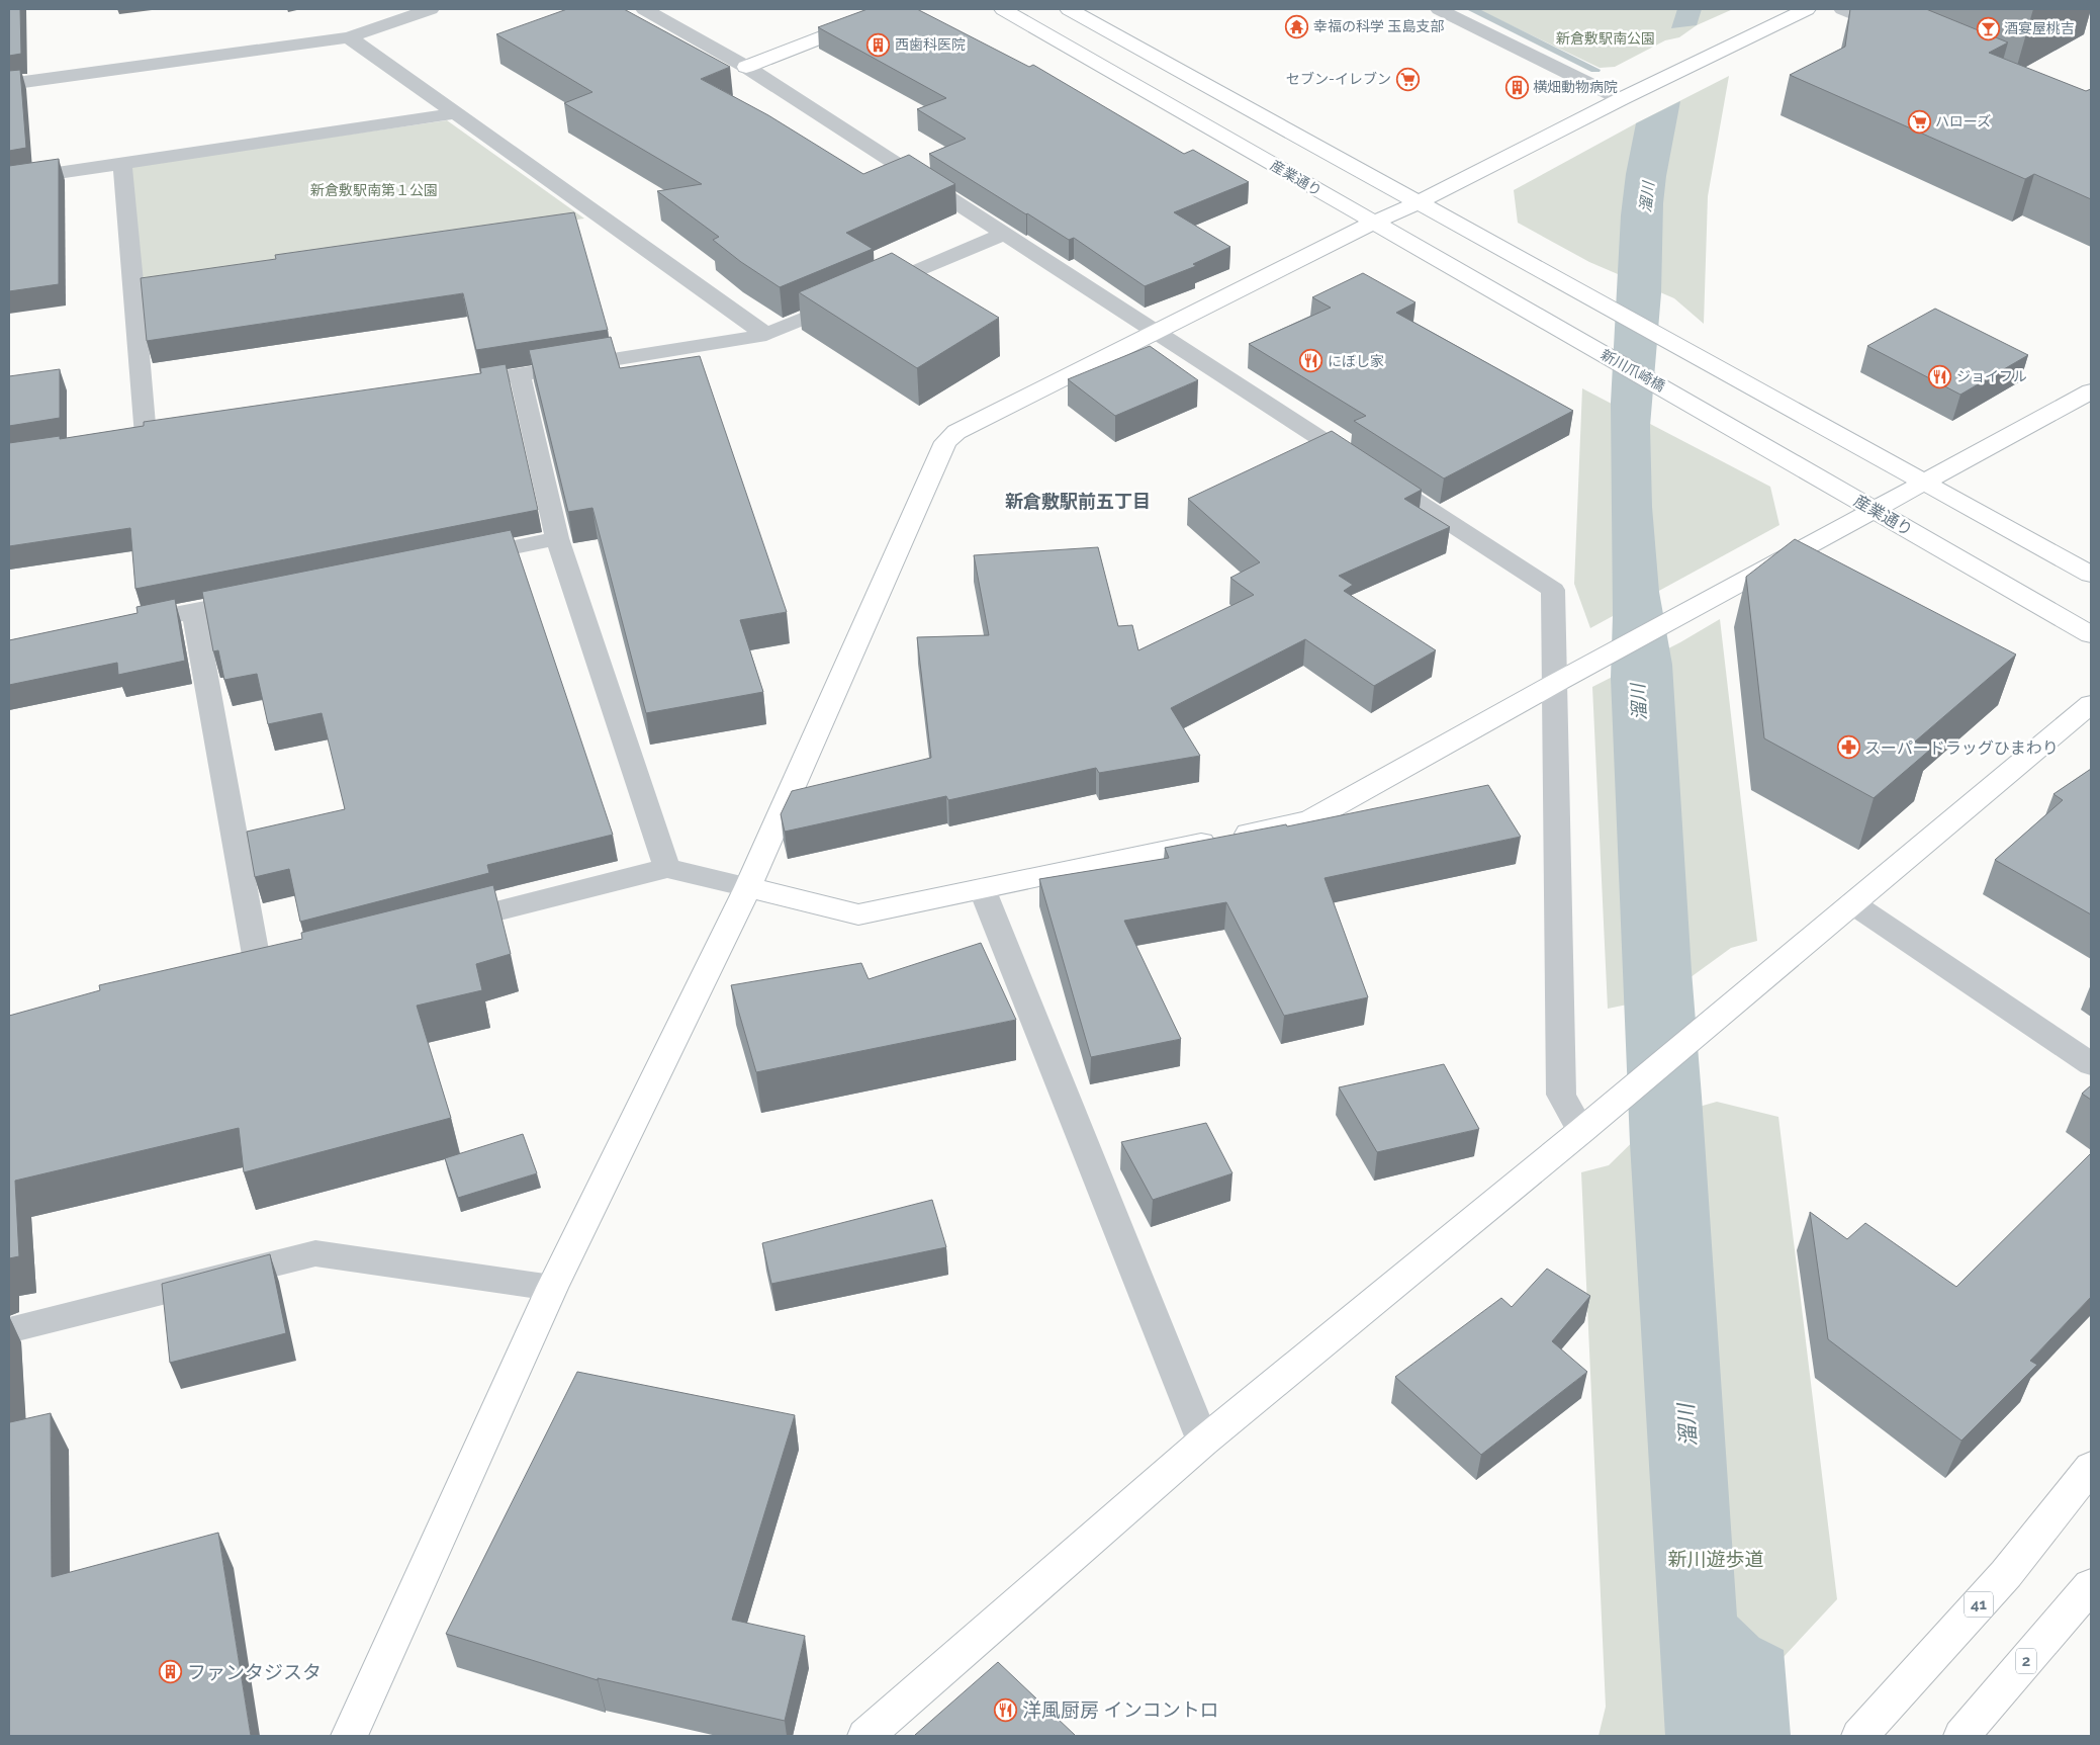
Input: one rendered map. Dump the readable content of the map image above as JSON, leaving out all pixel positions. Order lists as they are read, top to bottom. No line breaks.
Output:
{"streets":{"main road":["産業通り","新川爪崎橋","41","2"]},"crossings":[["産業通り","新川爪崎橋"]],"districts":["新倉敷駅前五丁目"],"water":["溜川"],"parks":["新倉敷駅南公園","新倉敷駅南第１公園","新川遊歩道"],"places":{"temple":["幸福の科学 玉島支部"],"bar":["酒宴屋桃吉"],"building":["西歯科医院","横畑動物病院","ファンタジスタ"],"supermarket":["セブン-イレブン","ハローズ"],"restaurant":["にぼし家","ジョイフル","洋風厨房 インコントロ"],"pharmacy":["スーパードラッグひまわり"]}}
